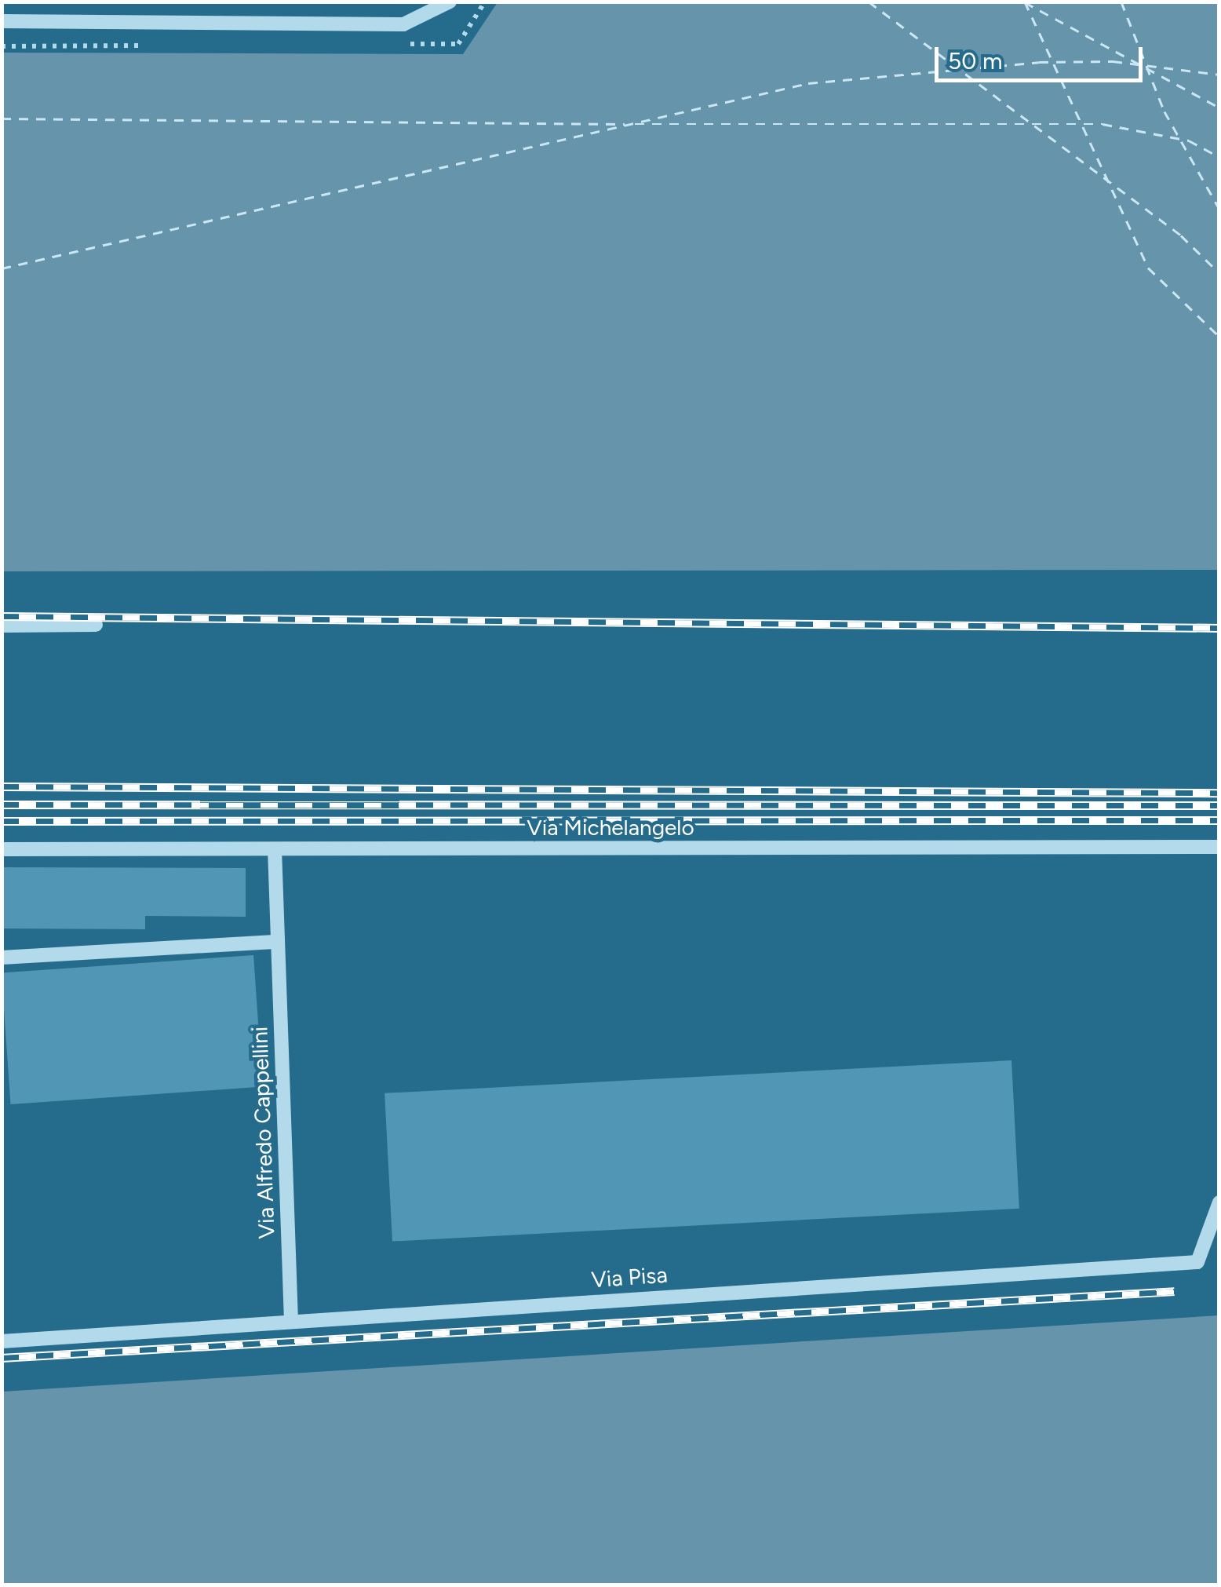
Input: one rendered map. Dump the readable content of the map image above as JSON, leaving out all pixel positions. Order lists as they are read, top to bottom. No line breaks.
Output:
{"streets":{"lane":["Via Michelangelo","Via Alfredo Cappellini","Via Pisa"]},"crossings":[["Via Michelangelo","Via Alfredo Cappellini"],["Via Alfredo Cappellini","Via Pisa"]],"scale_bar":"50 m"}
